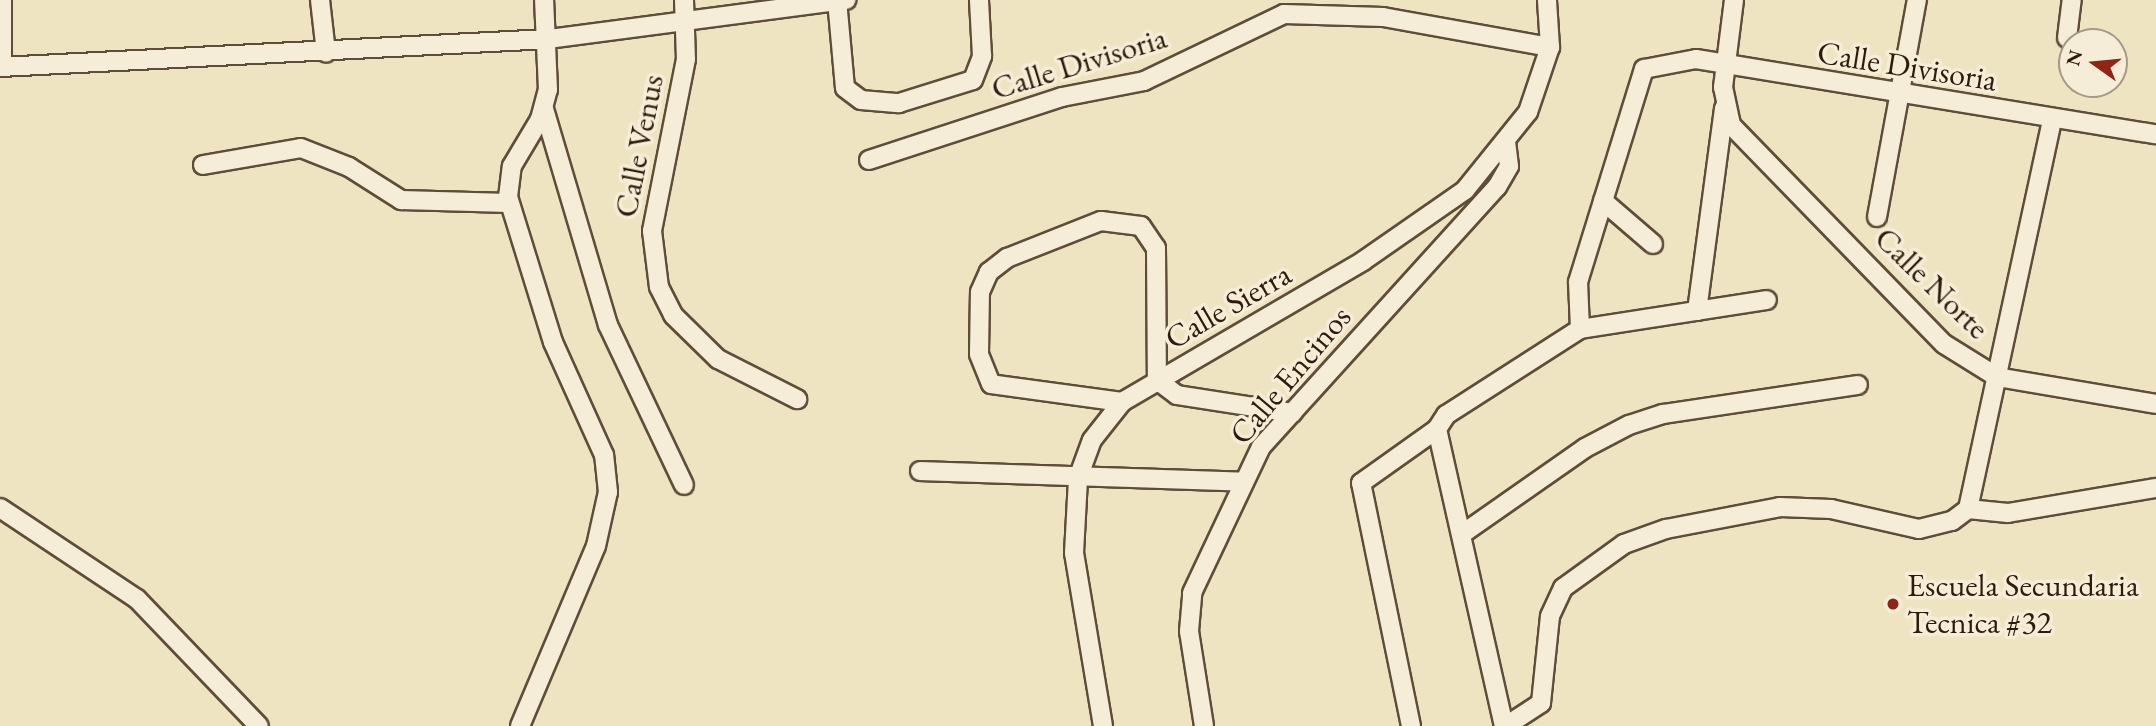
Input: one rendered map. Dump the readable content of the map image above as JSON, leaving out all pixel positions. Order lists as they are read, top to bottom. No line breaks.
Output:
{"streets":{"street":["Calle Divisoria","Calle Venus","Calle Norte","Calle Sierra","Calle Encinos"]},"crossings":[["Calle Divisoria","Calle Sierra"],["Calle Sierra","Calle Encinos"]],"places":["Escuela Secundaria Tecnica #32"],"north":"left"}
